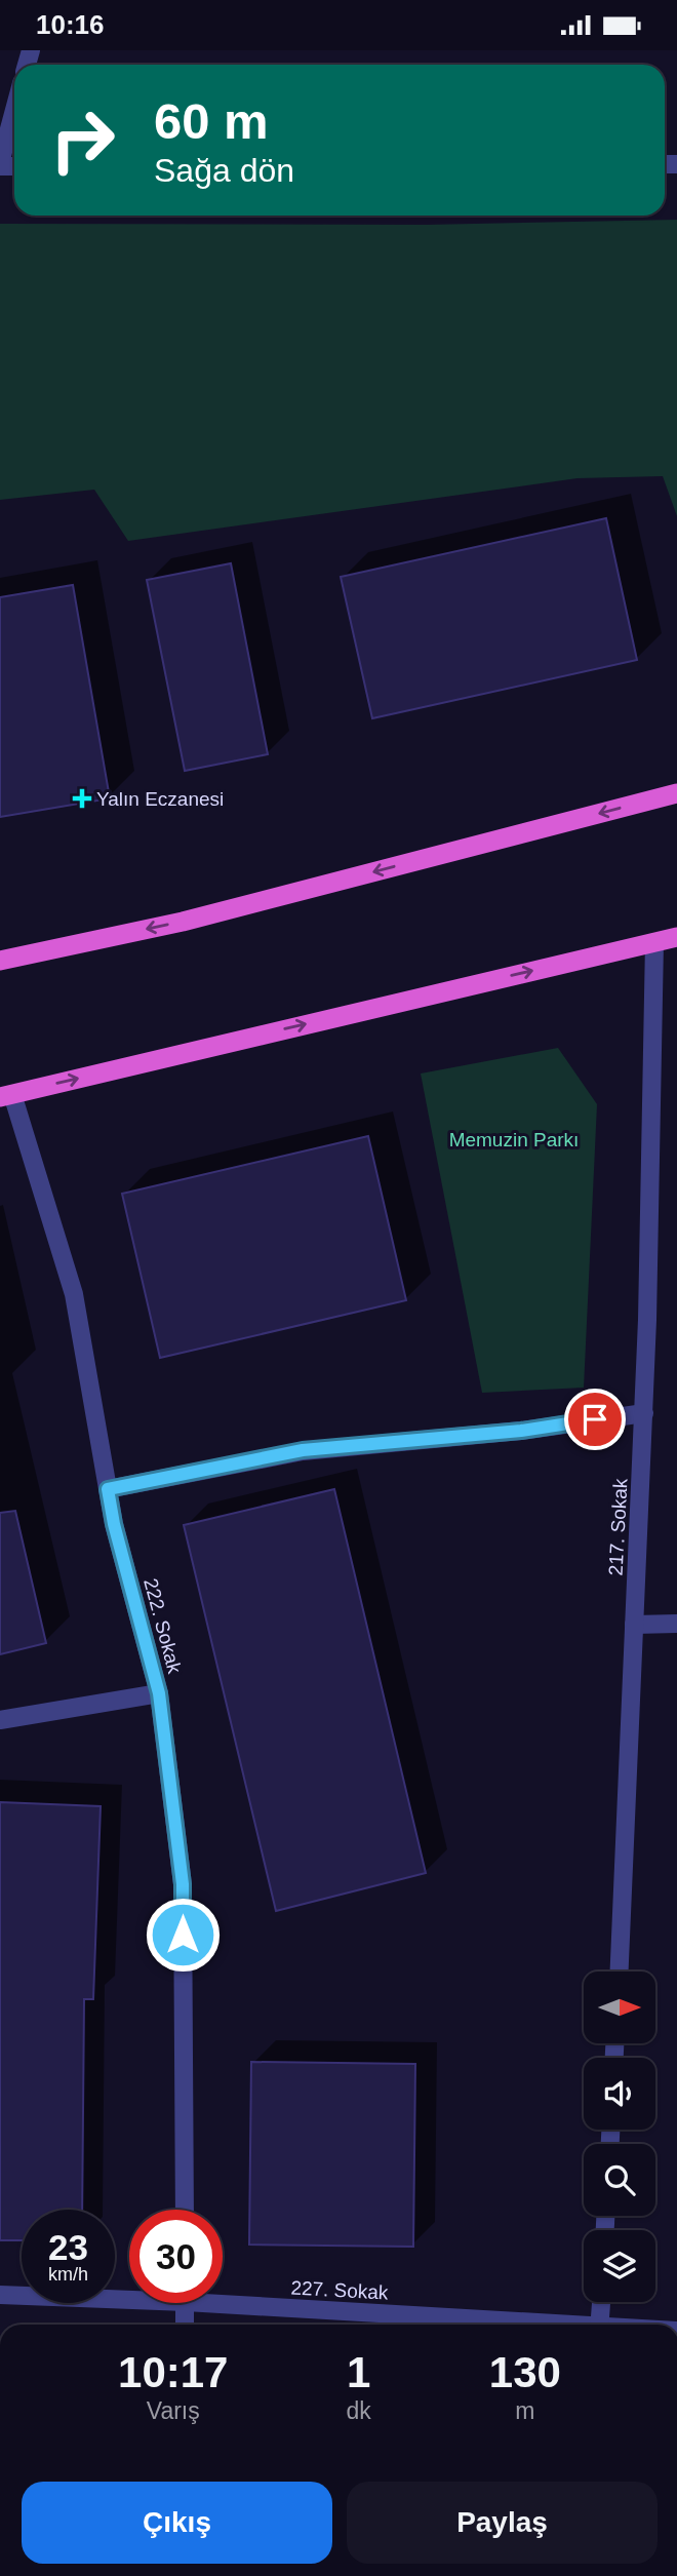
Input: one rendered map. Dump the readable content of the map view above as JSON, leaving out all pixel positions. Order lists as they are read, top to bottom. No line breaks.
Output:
{"streets":{"street":["217. Sokak","222. Sokak","227. Sokak"]},"parks":["Memuzin Parkı"],"places":{"health":["Yalın Eczanesi"]},"north":"right","page":{"status":"10:16","turn":["60 m","Sağa dön"],"speed":"23 km/h","limit":"30","eta":["10:17","Varış","1","dk","130","m"],"buttons":["Çıkış","Paylaş"]}}
